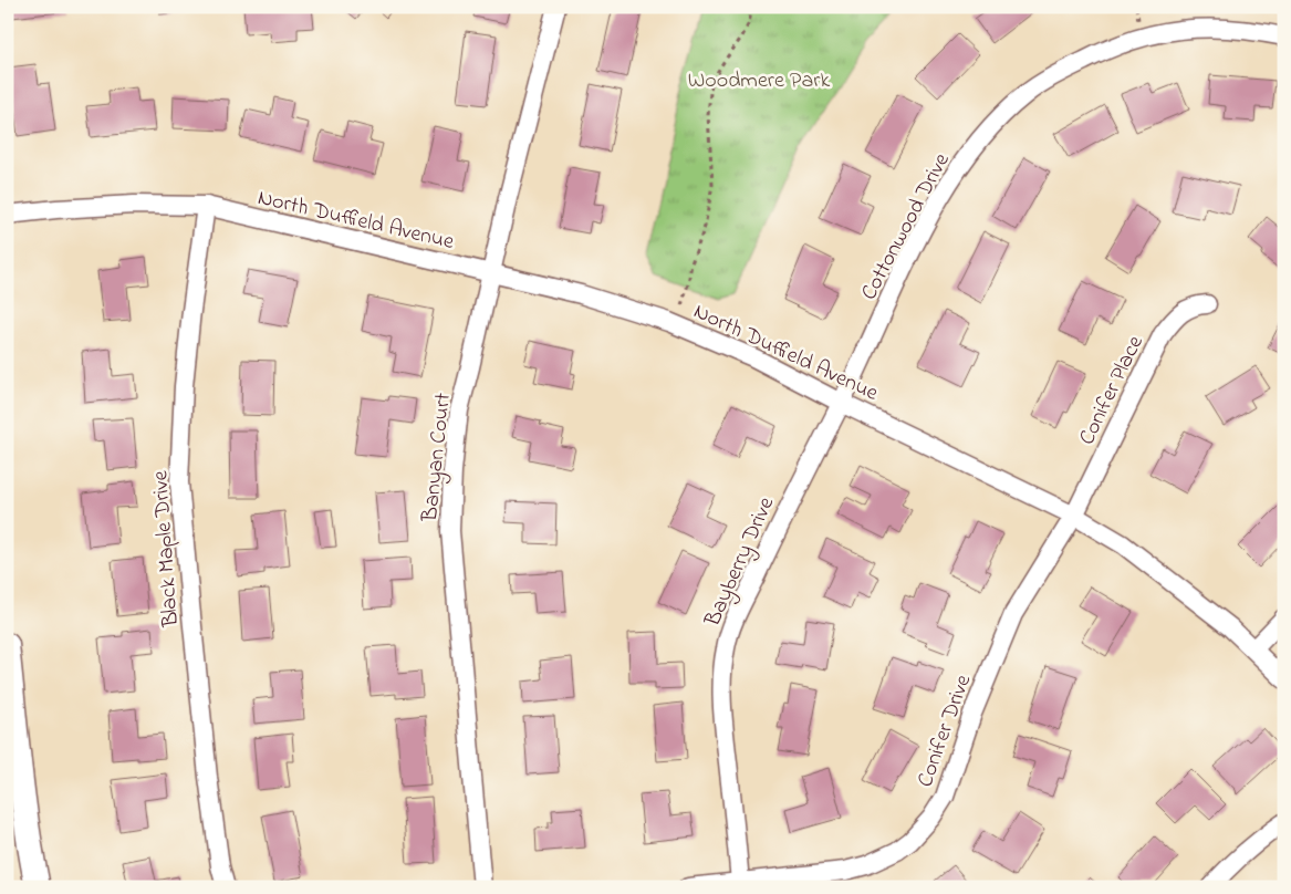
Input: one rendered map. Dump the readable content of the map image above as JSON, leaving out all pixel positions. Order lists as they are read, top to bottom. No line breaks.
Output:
{"streets":{"street":["North Duffield Avenue","Cottonwood Drive","Conifer Place","Banyan Court","Black Maple Drive","Bayberry Drive","Conifer Drive"]},"crossings":[["North Duffield Avenue","Cottonwood Drive"],["North Duffield Avenue","Conifer Place"],["North Duffield Avenue","Banyan Court"],["North Duffield Avenue","Black Maple Drive"],["North Duffield Avenue","Bayberry Drive"],["North Duffield Avenue","Conifer Drive"],["Cottonwood Drive","Bayberry Drive"],["Conifer Place","Conifer Drive"],["Bayberry Drive","Conifer Drive"]],"parks":["Woodmere Park"]}
